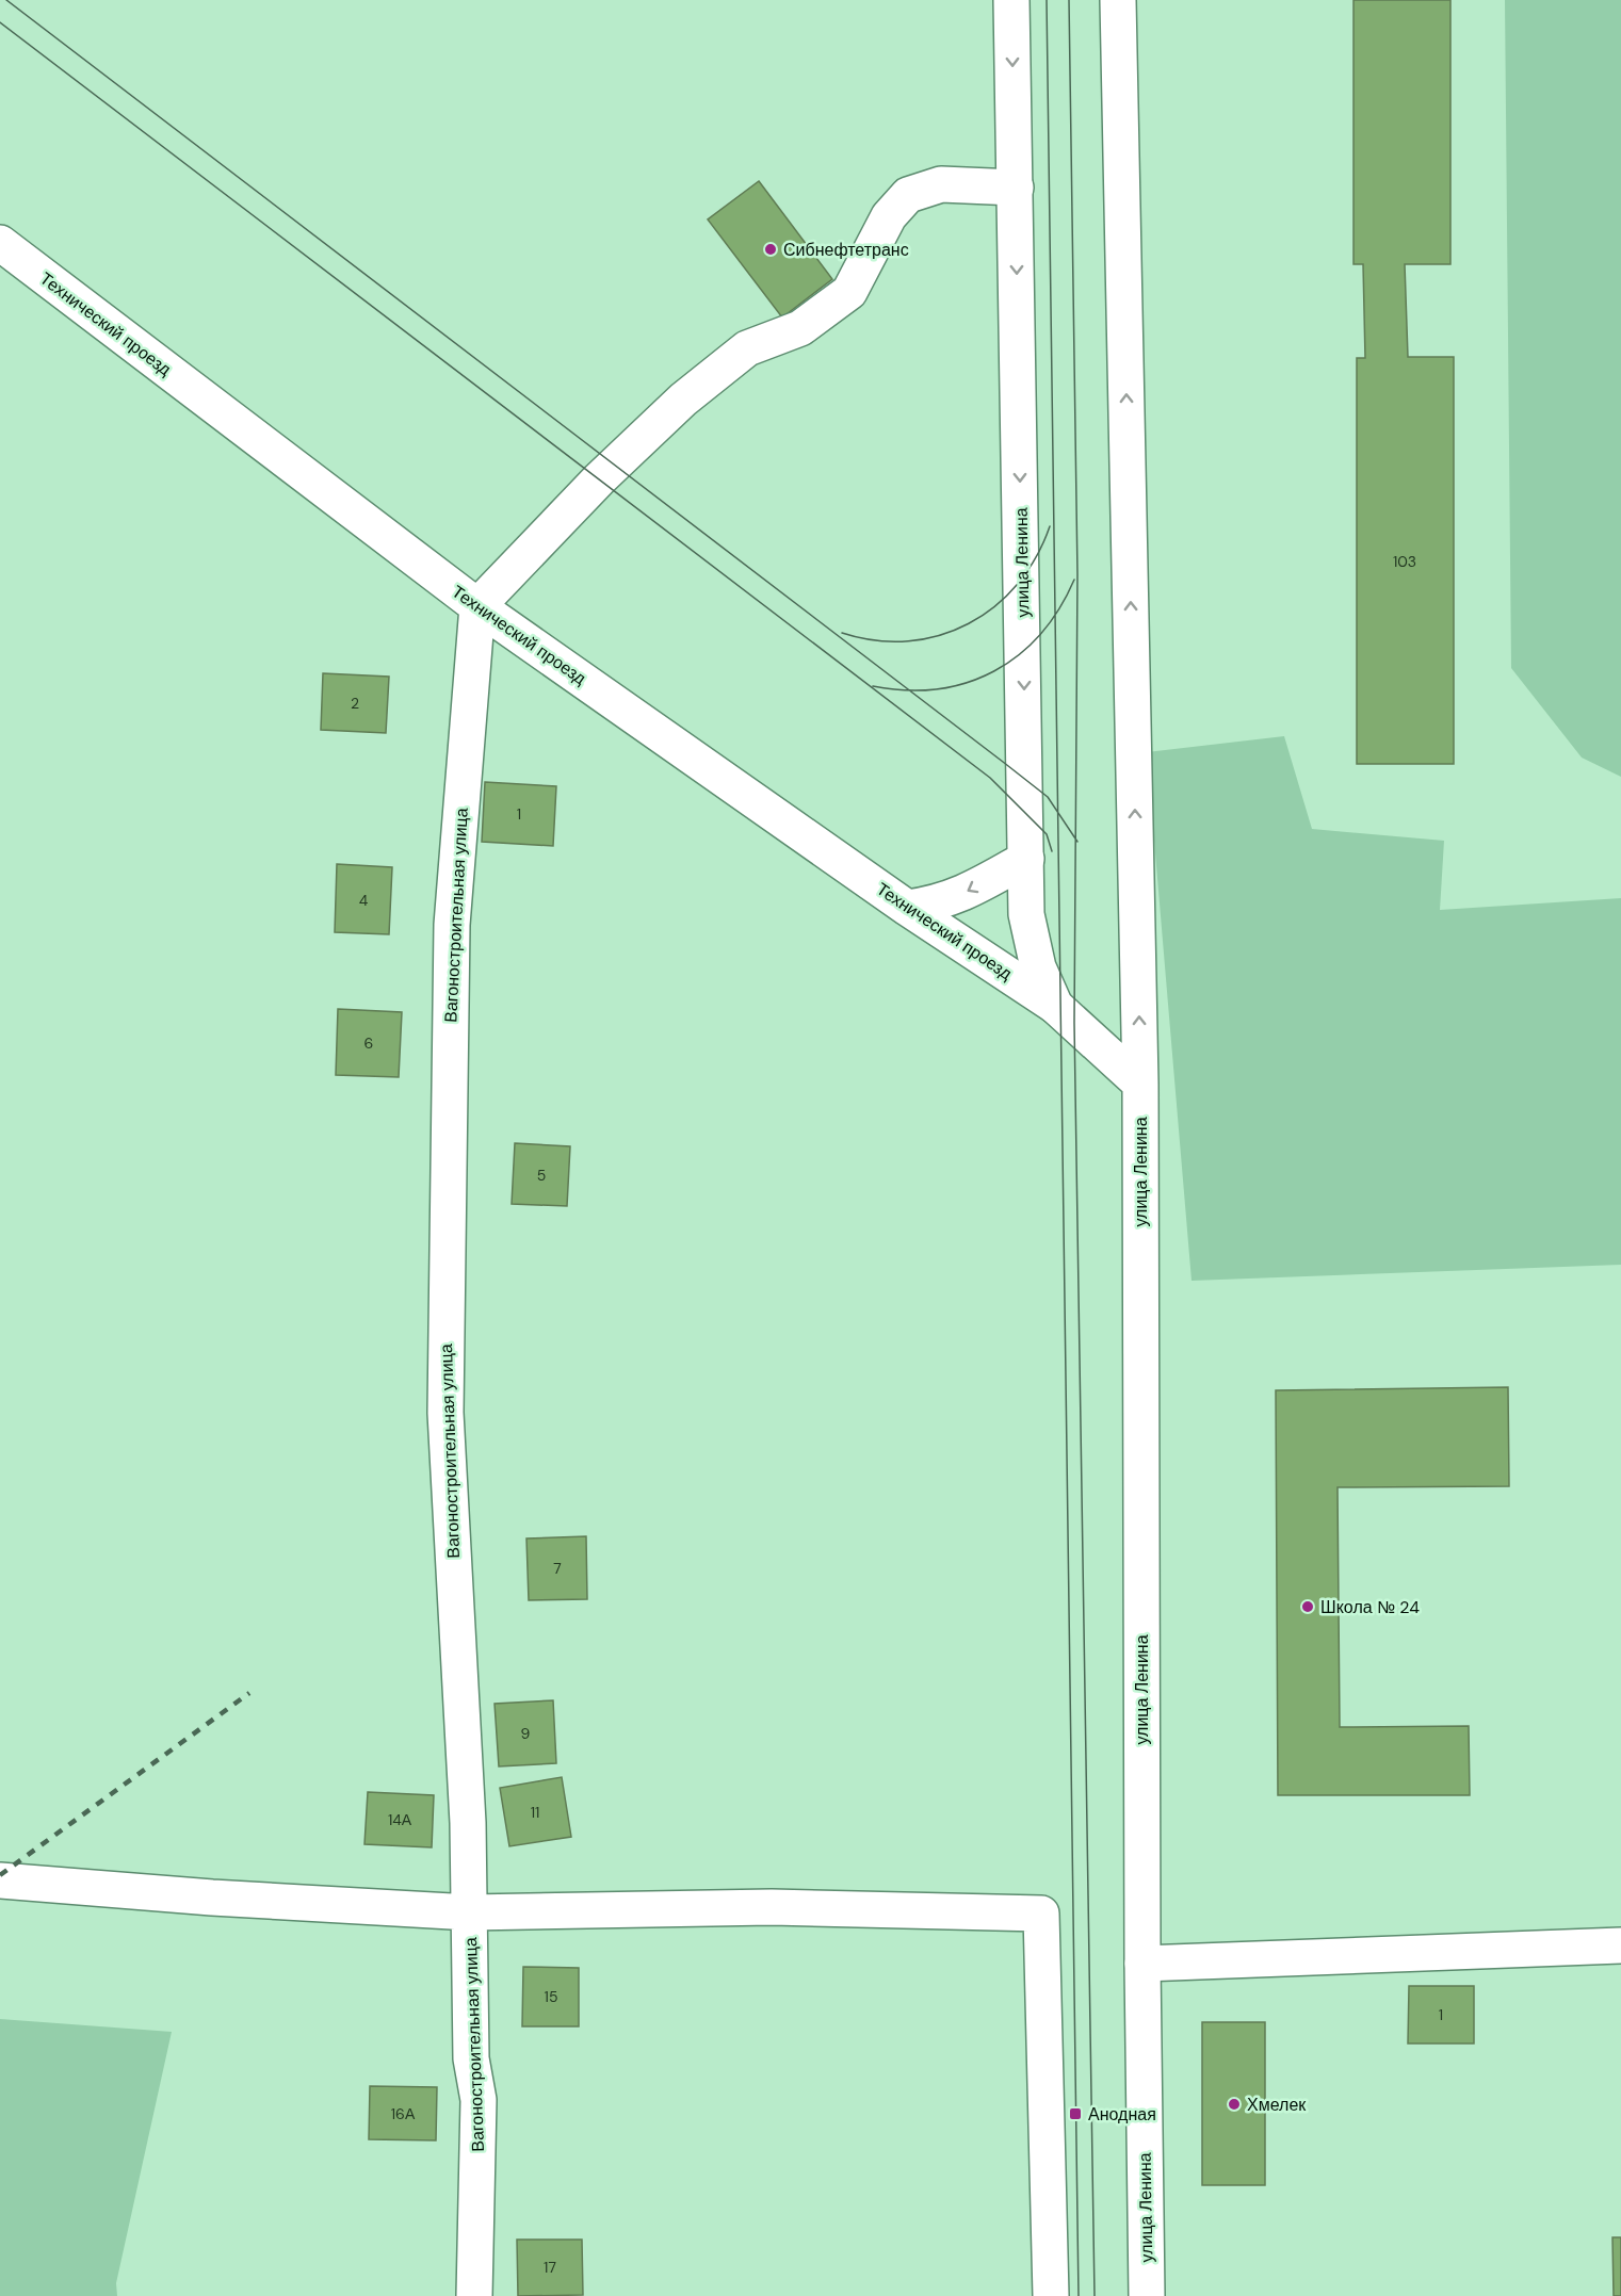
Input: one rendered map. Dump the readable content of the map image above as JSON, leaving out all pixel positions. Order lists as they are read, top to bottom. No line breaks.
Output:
{"streets":{"street":["Технический проезд","улица Ленина","Вагоностроительная улица"]},"crossings":[["Технический проезд","улица Ленина"],["Технический проезд","Вагоностроительная улица"]],"places":{"other":["Сибнефтетранс","Школа № 24","Хмелек"],"transit":["Анодная"]},"house_numbers":["103","2","1","4","6","5","7","9","11","14А","15","1","16А","17"]}
